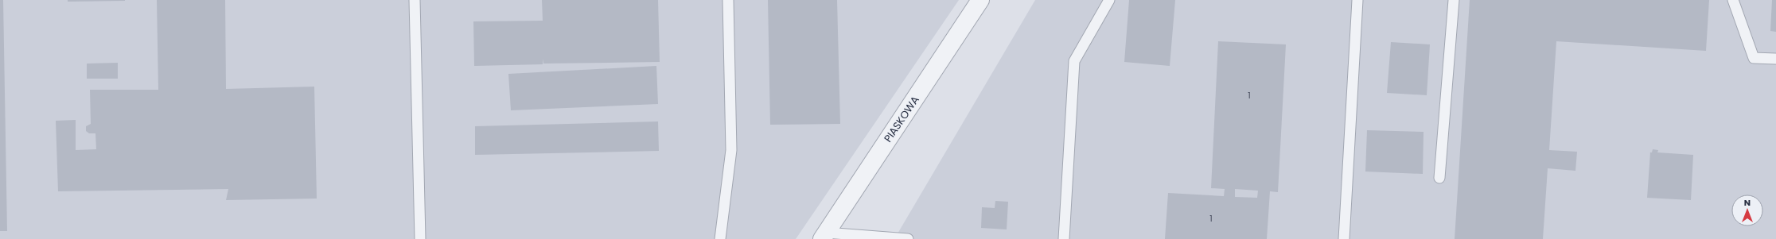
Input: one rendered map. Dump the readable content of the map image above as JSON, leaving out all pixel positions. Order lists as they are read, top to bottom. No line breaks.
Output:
{"streets":{"street":["PIASKOWA"]},"house_numbers":["1","1"],"north":"top"}
